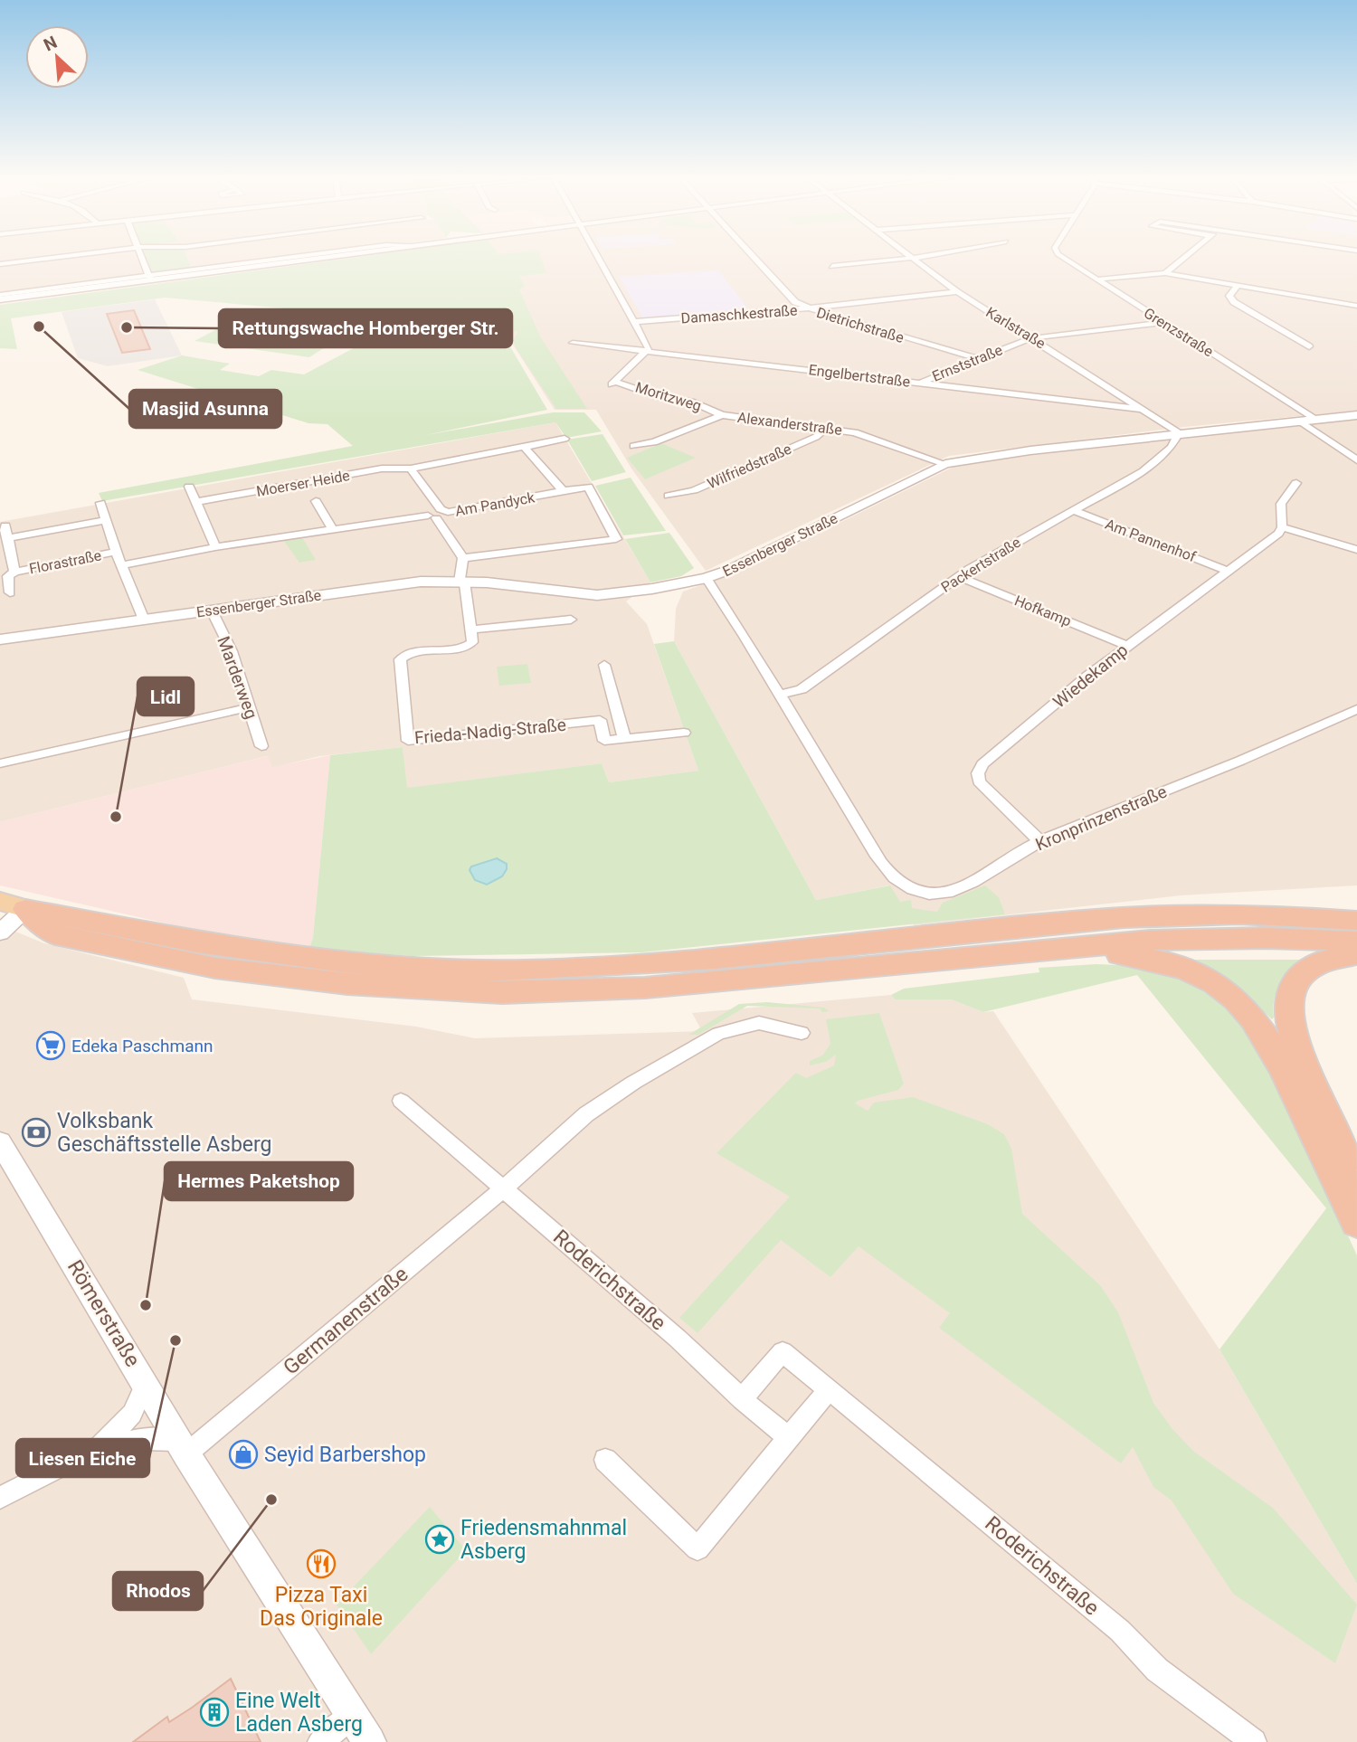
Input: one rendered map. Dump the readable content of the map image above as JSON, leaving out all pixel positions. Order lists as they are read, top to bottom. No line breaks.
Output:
{"streets":{"street":["Damaschkestraße","Dietrichstraße","Karlstraße","Grenzstraße","Ernststraße","Engelbertstraße","Moritzweg","Alexanderstraße","Wilfriedstraße","Moerser Heide","Am Pandyck","Am Pannenhof","Essenberger Straße","Florastraße","Packertstraße","Hofkamp","Wiedekamp","Marderweg","Frieda-Nadig-Straße","Kronprinzenstraße","Roderichstraße","Römerstraße","Germanenstraße"]},"crossings":[["Damaschkestraße","Dietrichstraße"],["Damaschkestraße","Karlstraße"],["Dietrichstraße","Ernststraße"],["Karlstraße","Ernststraße"],["Karlstraße","Engelbertstraße"],["Karlstraße","Essenberger Straße"],["Karlstraße","Packertstraße"],["Grenzstraße","Ernststraße"],["Grenzstraße","Essenberger Straße"],["Ernststraße","Engelbertstraße"],["Engelbertstraße","Moritzweg"],["Moritzweg","Alexanderstraße"],["Alexanderstraße","Wilfriedstraße"],["Alexanderstraße","Essenberger Straße"],["Moerser Heide","Am Pandyck"],["Am Pannenhof","Packertstraße"],["Am Pannenhof","Wiedekamp"],["Essenberger Straße","Florastraße"],["Essenberger Straße","Packertstraße"],["Essenberger Straße","Marderweg"],["Essenberger Straße","Kronprinzenstraße"],["Packertstraße","Hofkamp"],["Packertstraße","Kronprinzenstraße"],["Hofkamp","Wiedekamp"],["Wiedekamp","Kronprinzenstraße"],["Roderichstraße","Germanenstraße"],["Römerstraße","Germanenstraße"]],"places":{"other":["Masjid Asunna","Rettungswache Homberger Str.","Lidl","Hermes Paketshop","Liesen Eiche","Rhodos"],"supermarket":["Edeka Paschmann"],"bank":["Volksbank Geschäftsstelle Asberg"],"shop":["Seyid Barbershop"],"place":["Friedensmahnmal Asberg"],"restaurant":["Pizza Taxi Das Originale"],"building":["Eine Welt Laden Asberg"]},"north":"top left"}
